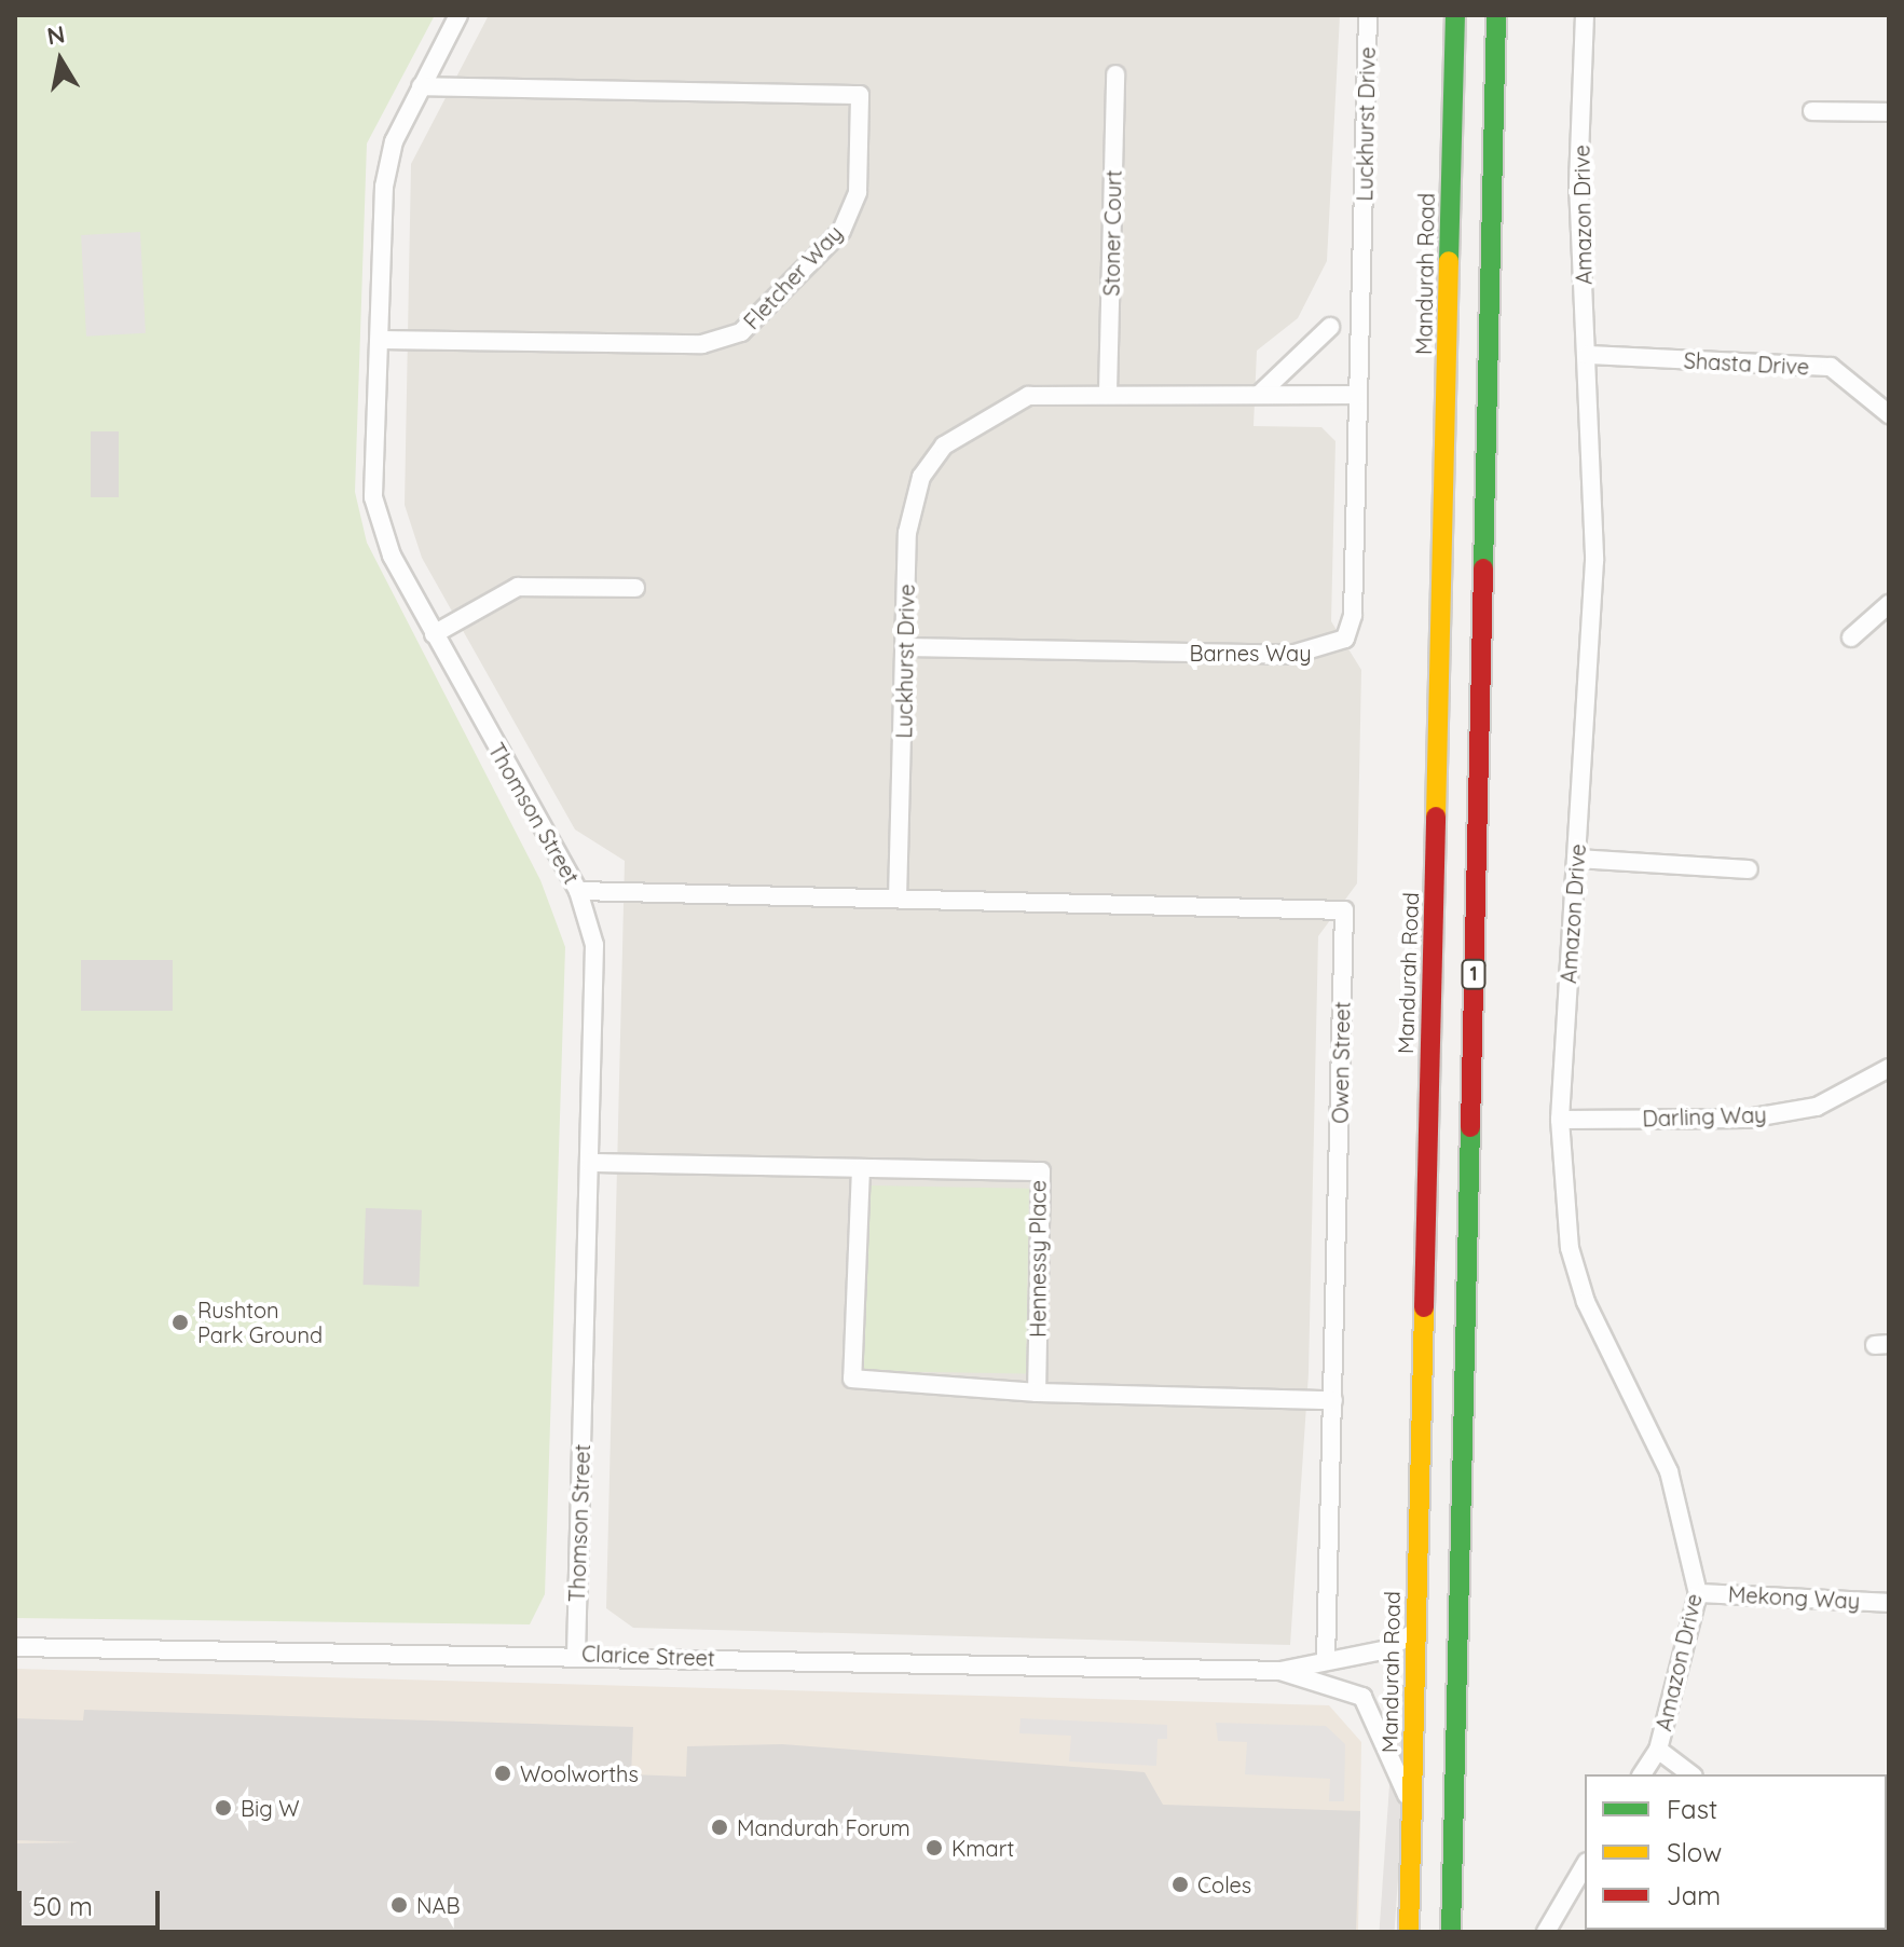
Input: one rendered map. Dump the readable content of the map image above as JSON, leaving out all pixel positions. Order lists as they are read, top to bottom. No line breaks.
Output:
{"streets":{"highway":["Mandurah Road","1"],"street":["Luckhurst Drive","Amazon Drive","Stoner Court","Fletcher Way","Shasta Drive","Barnes Way","Thomson Street","Owen Street","Darling Way","Hennessy Place","Mekong Way","Clarice Street"]},"crossings":[["Luckhurst Drive","Stoner Court"],["Luckhurst Drive","Barnes Way"],["Luckhurst Drive","Owen Street"],["Amazon Drive","Shasta Drive"],["Amazon Drive","Darling Way"],["Amazon Drive","Mekong Way"],["Mandurah Road","Clarice Street"],["Fletcher Way","Thomson Street"],["Thomson Street","Hennessy Place"],["Thomson Street","Clarice Street"],["Owen Street","Clarice Street"]],"places":["Rushton Park Ground","Woolworths","Big W","Mandurah Forum","Kmart","Coles","NAB"],"legend":["Fast","Slow","Jam"],"scale_bar":"50 m","north":"top"}
